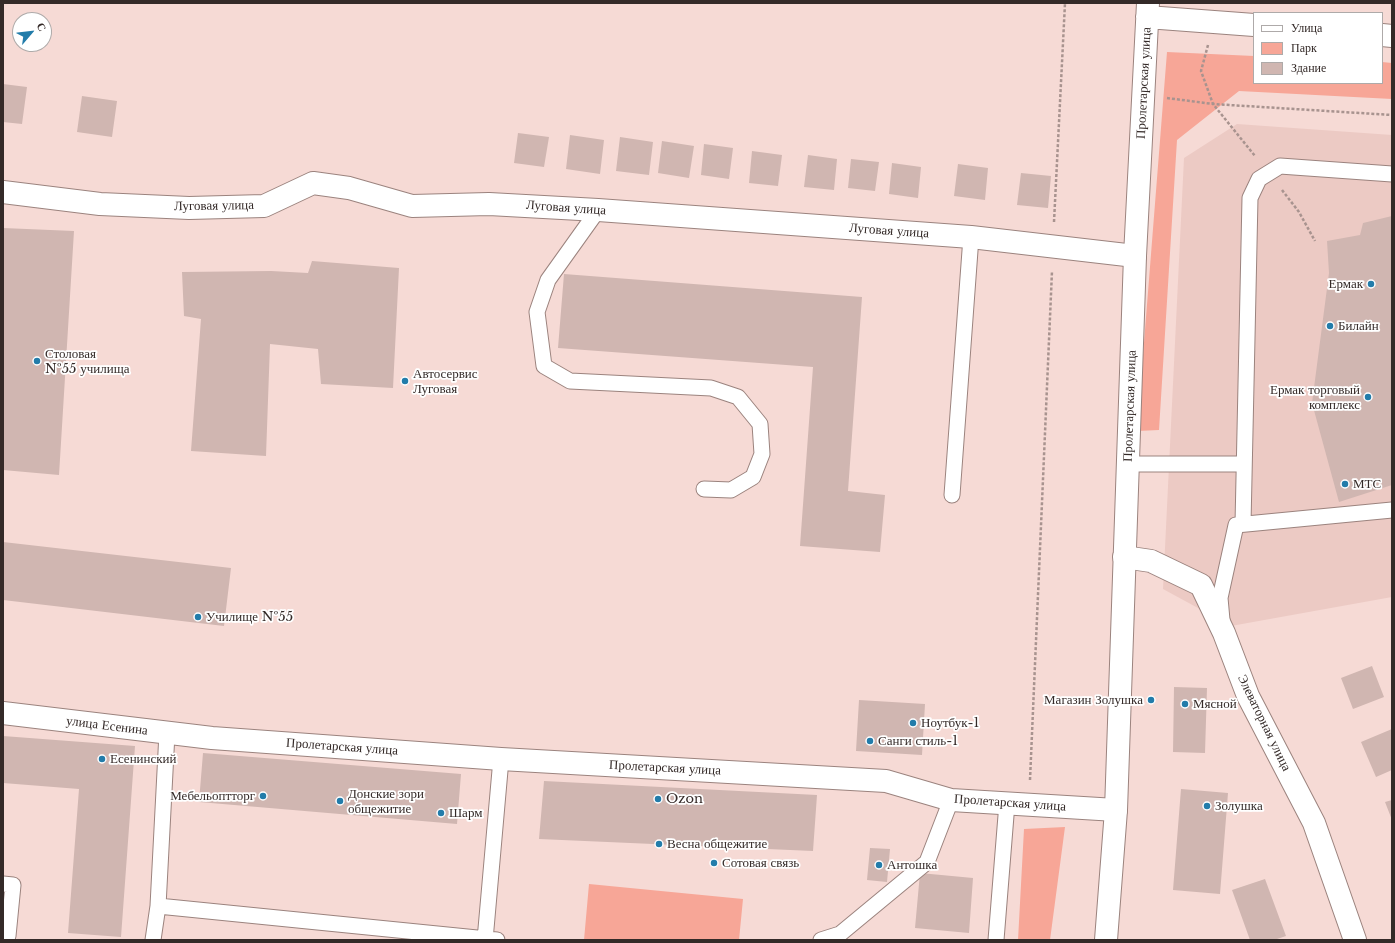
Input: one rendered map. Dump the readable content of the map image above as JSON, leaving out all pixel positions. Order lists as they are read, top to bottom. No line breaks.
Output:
{"streets":{"street":["Пролетарская улица","Луговая улица","Элеваторная улица","улица Есенина"]},"crossings":[["Пролетарская улица","Луговая улица"],["Пролетарская улица","Элеваторная улица"],["Пролетарская улица","улица Есенина"]],"places":["Ермак","Билайн","Столовая №55 училища","Автосервис Луговая","Ермак торговый комплекс","МТС","Училище №55","Магазин Золушка","Мясной","Ноутбук-1","Санги стиль-1","Есенинский","Мебельоптторг","Ozon","Донские зори общежитие","Золушка","Шарм","Весна общежитие","Сотовая связь","Антошка"],"legend":["Улица","Парк","Здание"],"north":"top right"}
